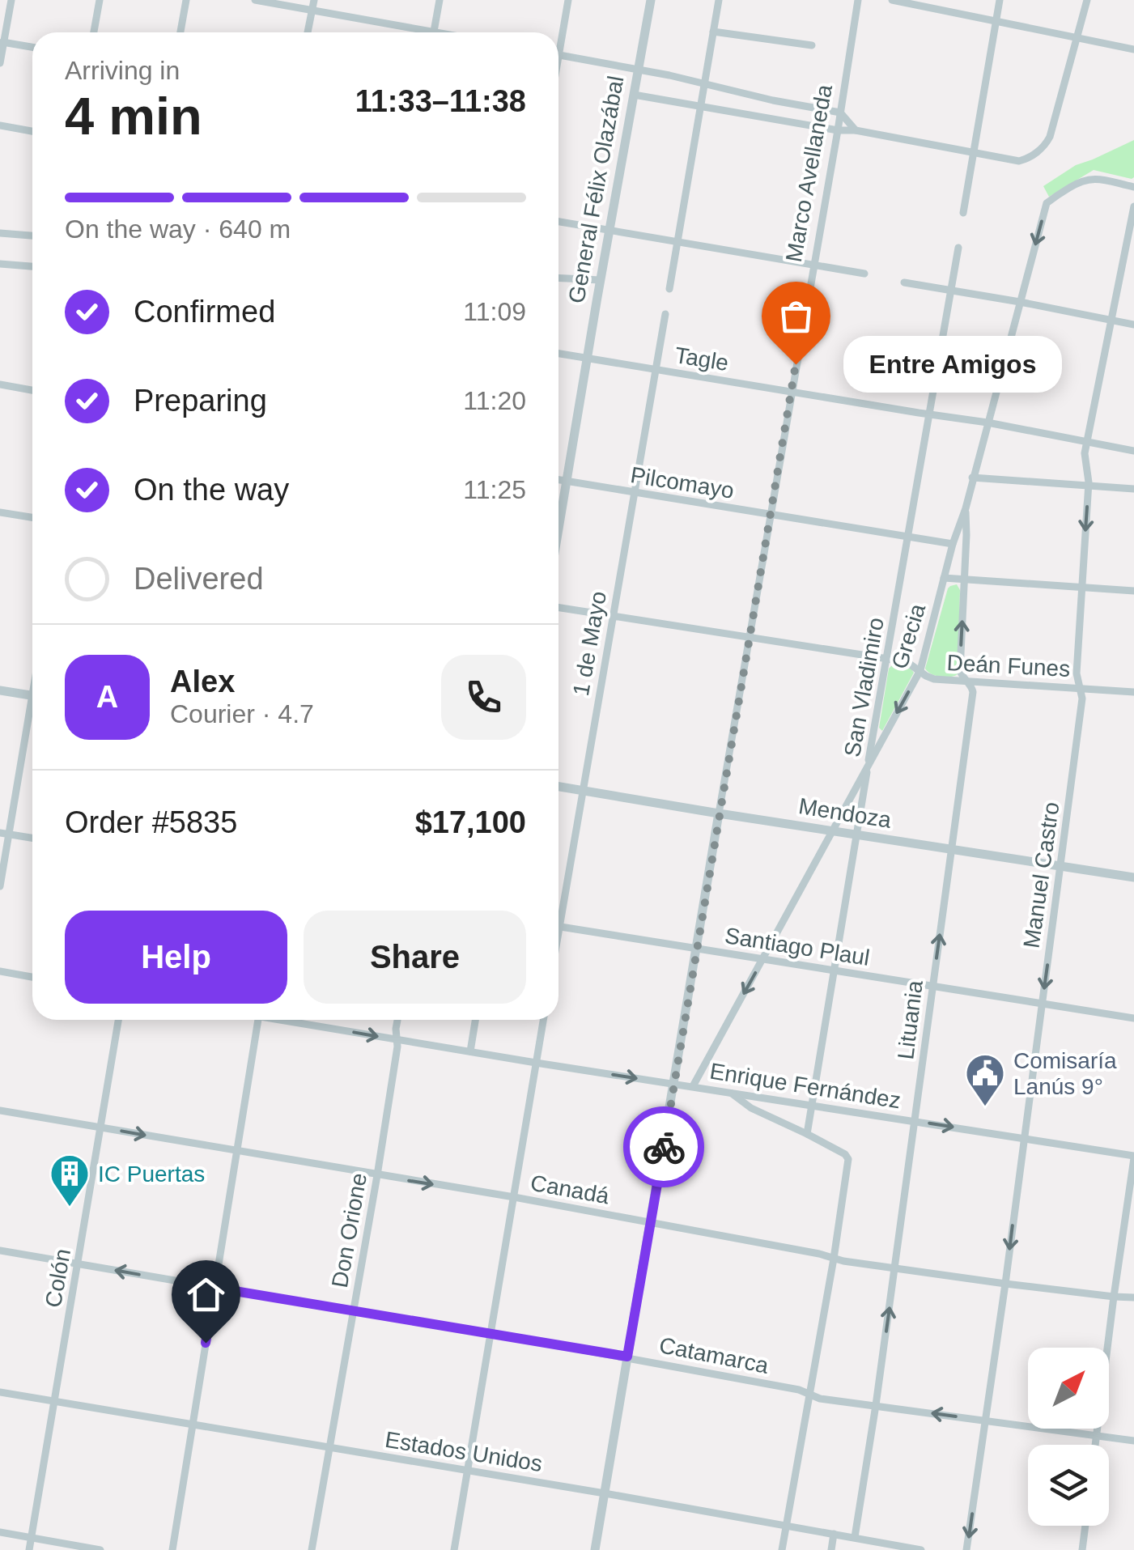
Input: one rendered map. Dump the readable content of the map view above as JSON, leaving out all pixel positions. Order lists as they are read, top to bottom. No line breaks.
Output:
{"streets":{"street":["Marco Avellaneda","General Félix Olazábal","Tagle","Pilcomayo","Grecia","1 de Mayo","Deán Funes","San Vladimiro","Mendoza","Manuel Castro","Santiago Plaul","Lituania","Enrique Fernández","Canadá","Don Orione","Colón","Catamarca","Estados Unidos"]},"crossings":[["Marco Avellaneda","Tagle"],["Marco Avellaneda","Pilcomayo"],["Marco Avellaneda","Deán Funes"],["Marco Avellaneda","Mendoza"],["Marco Avellaneda","Santiago Plaul"],["Marco Avellaneda","Enrique Fernández"],["Marco Avellaneda","Canadá"],["Marco Avellaneda","Catamarca"],["Marco Avellaneda","Estados Unidos"],["General Félix Olazábal","Tagle"],["General Félix Olazábal","Pilcomayo"],["Tagle","Grecia"],["Tagle","1 de Mayo"],["Tagle","San Vladimiro"],["Tagle","Manuel Castro"],["Pilcomayo","Grecia"],["Pilcomayo","1 de Mayo"],["Pilcomayo","San Vladimiro"],["Grecia","Deán Funes"],["Grecia","San Vladimiro"],["Grecia","Mendoza"],["Grecia","Santiago Plaul"],["Grecia","Lituania"],["Grecia","Enrique Fernández"],["1 de Mayo","Deán Funes"],["1 de Mayo","Mendoza"],["Deán Funes","San Vladimiro"],["Deán Funes","Manuel Castro"],["Deán Funes","Lituania"],["San Vladimiro","Mendoza"],["San Vladimiro","Santiago Plaul"],["San Vladimiro","Enrique Fernández"],["Mendoza","Manuel Castro"],["Mendoza","Lituania"],["Manuel Castro","Santiago Plaul"],["Manuel Castro","Enrique Fernández"],["Manuel Castro","Canadá"],["Manuel Castro","Catamarca"],["Santiago Plaul","Lituania"],["Lituania","Enrique Fernández"],["Lituania","Canadá"],["Lituania","Catamarca"],["Lituania","Estados Unidos"],["Enrique Fernández","Don Orione"],["Canadá","Don Orione"],["Canadá","Colón"],["Don Orione","Catamarca"],["Don Orione","Estados Unidos"],["Colón","Catamarca"],["Colón","Estados Unidos"]],"one_way":["Grecia","Manuel Castro","Lituania","Enrique Fernández"],"places":{"other":["Entre Amigos"],"public building":["Comisaría Lanús 9°"],"building":["IC Puertas"]},"north":"top right","page":{"heading":["4 min","Arriving in","11:33–11:38"],"panel":["Alex","Courier · 4.7","Order #5835","$17,100"],"bar":"On the way · 640 m","list":[["Confirmed","11:09"],["Preparing","11:20"],["On the way","11:25"],"Delivered"],"bubble":"Entre Amigos","round":"A","buttons":["Help","Share"]}}
